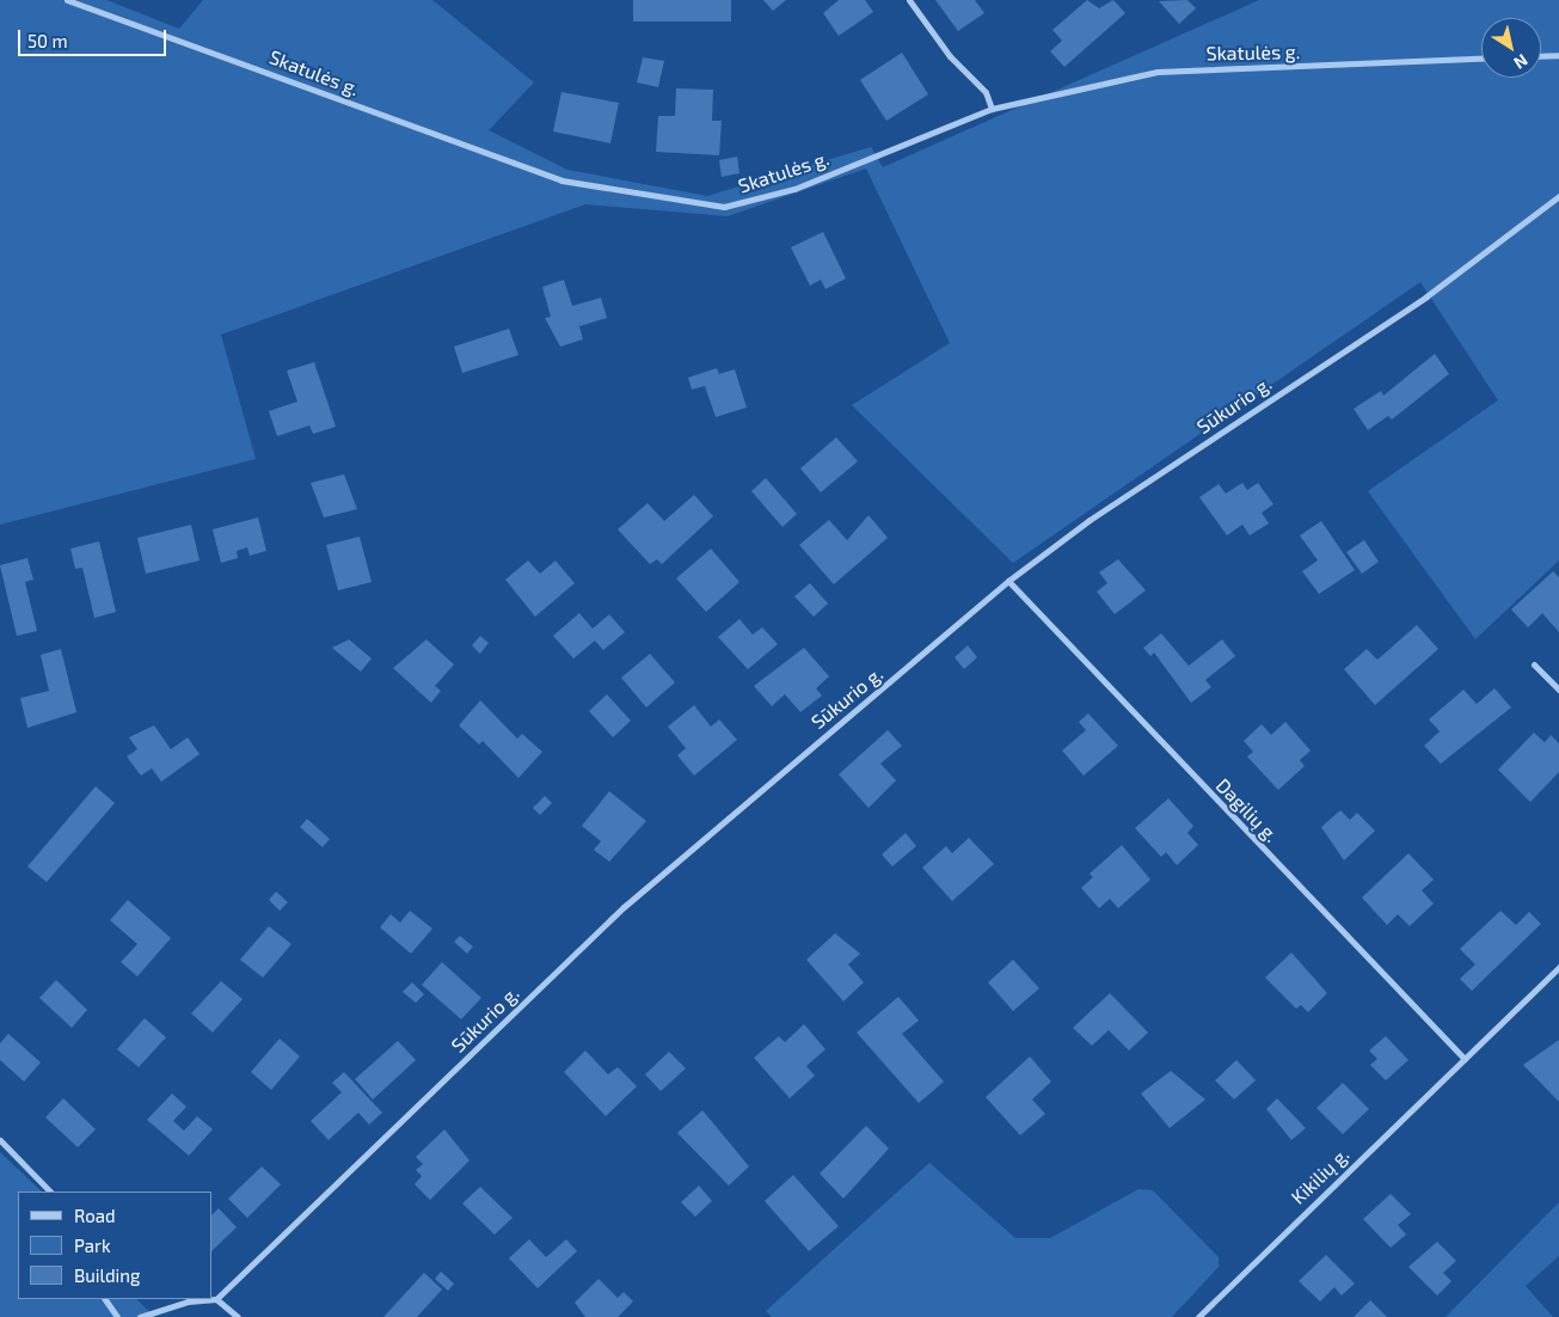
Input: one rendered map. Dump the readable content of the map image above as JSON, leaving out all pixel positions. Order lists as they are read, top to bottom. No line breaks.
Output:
{"streets":{"street":["Skatulės g.","Sūkurio g.","Dagilių g.","Kikilių g."]},"crossings":[["Sūkurio g.","Dagilių g."],["Dagilių g.","Kikilių g."]],"legend":["Road","Park","Building"],"scale_bar":"50 m","north":"bottom right"}
